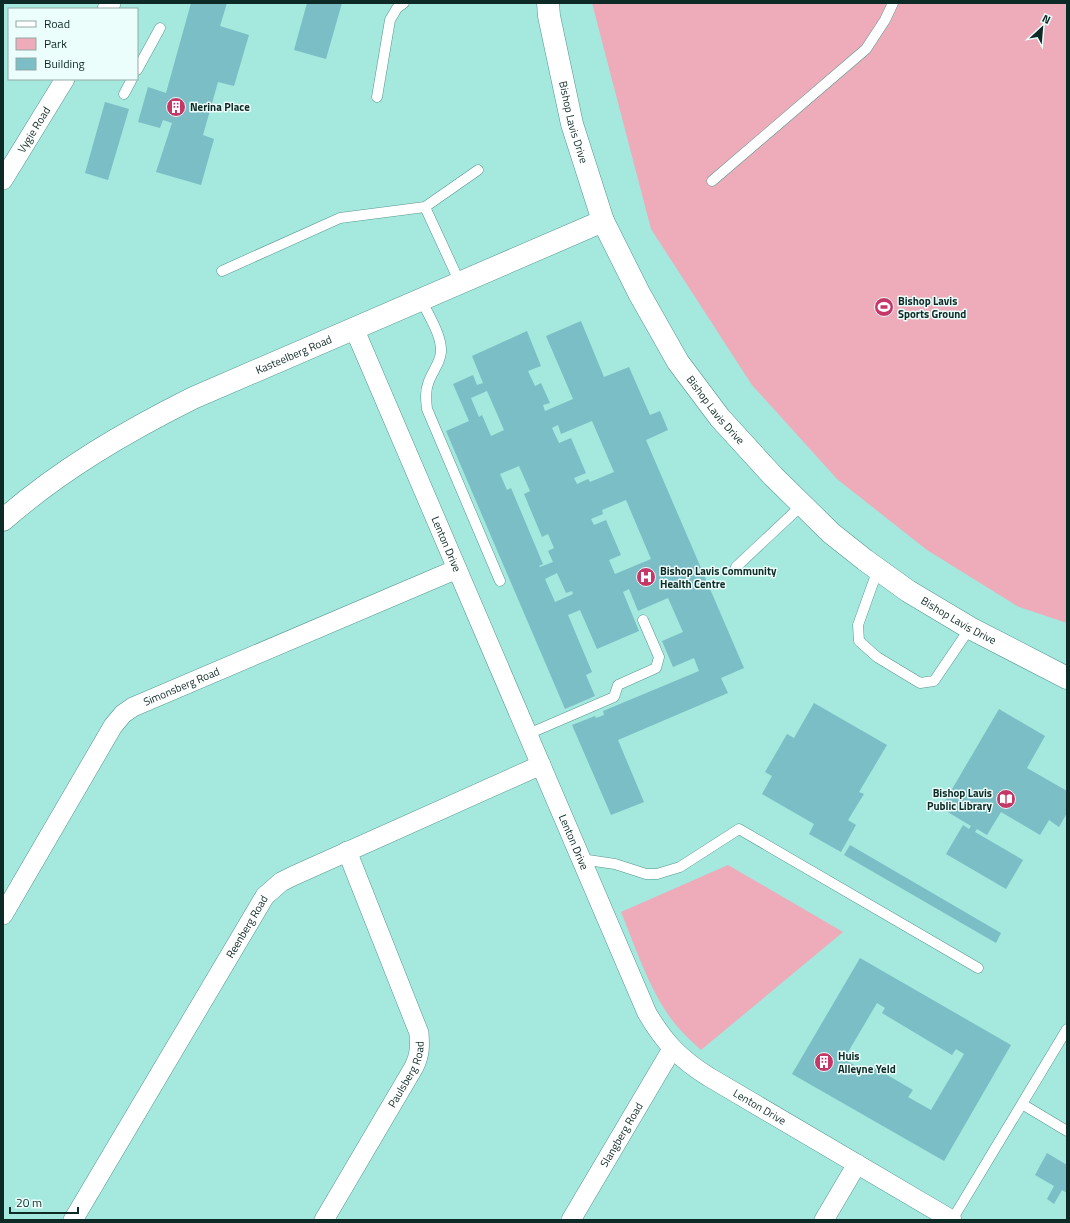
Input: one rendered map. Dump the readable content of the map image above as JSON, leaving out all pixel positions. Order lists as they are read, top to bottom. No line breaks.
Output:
{"streets":{"street":["Bishop Lavis Drive","Vygie Road","Kasteelberg Road","Lenton Drive","Simonsberg Road","Reenberg Road","Paulsberg Road","Slangberg Road"]},"crossings":[["Bishop Lavis Drive","Kasteelberg Road"],["Kasteelberg Road","Lenton Drive"],["Lenton Drive","Simonsberg Road"],["Lenton Drive","Reenberg Road"],["Lenton Drive","Slangberg Road"],["Reenberg Road","Paulsberg Road"]],"places":{"building":["Nerina Place","Huis Alleyne Yeld"],"sports":["Bishop Lavis Sports Ground"],"hospital":["Bishop Lavis Community Health Centre"],"library":["Bishop Lavis Public Library"]},"legend":["Road","Park","Building"],"scale_bar":"20 m","north":"top right"}
